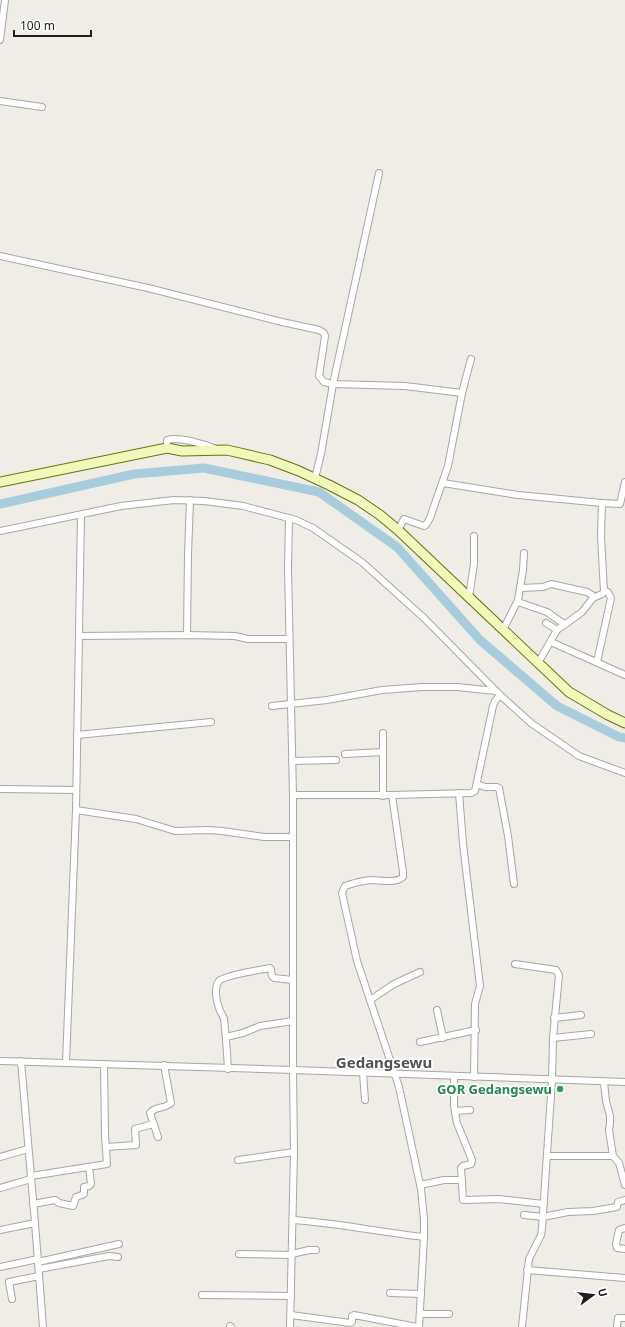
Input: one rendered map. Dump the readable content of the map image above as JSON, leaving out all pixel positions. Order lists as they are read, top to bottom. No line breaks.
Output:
{"districts":["Gedangsewu"],"places":["GOR Gedangsewu"],"scale_bar":"100 m","north":"right"}
